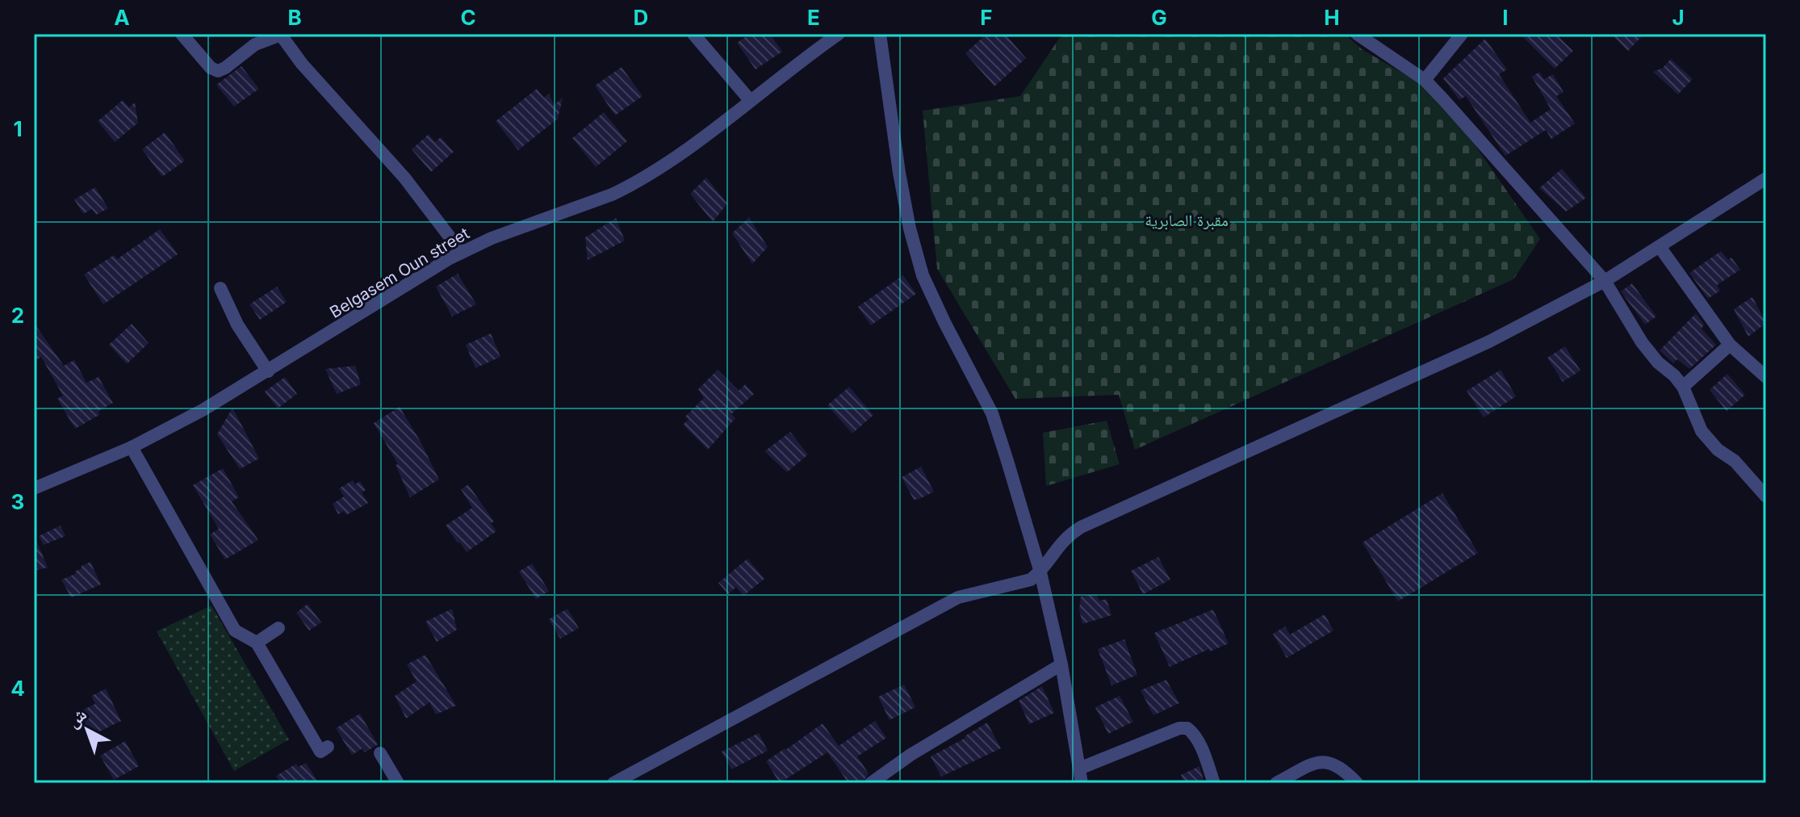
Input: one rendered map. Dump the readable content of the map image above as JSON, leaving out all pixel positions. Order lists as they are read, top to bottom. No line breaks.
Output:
{"streets":{"street":["Belgasem Oun street"]},"parks":["مقبرة الصابرية"],"north":"top left","grid":{"columns":["A","B","C","D","E","F","G","H","I","J"],"rows":["1","2","3","4"]}}
